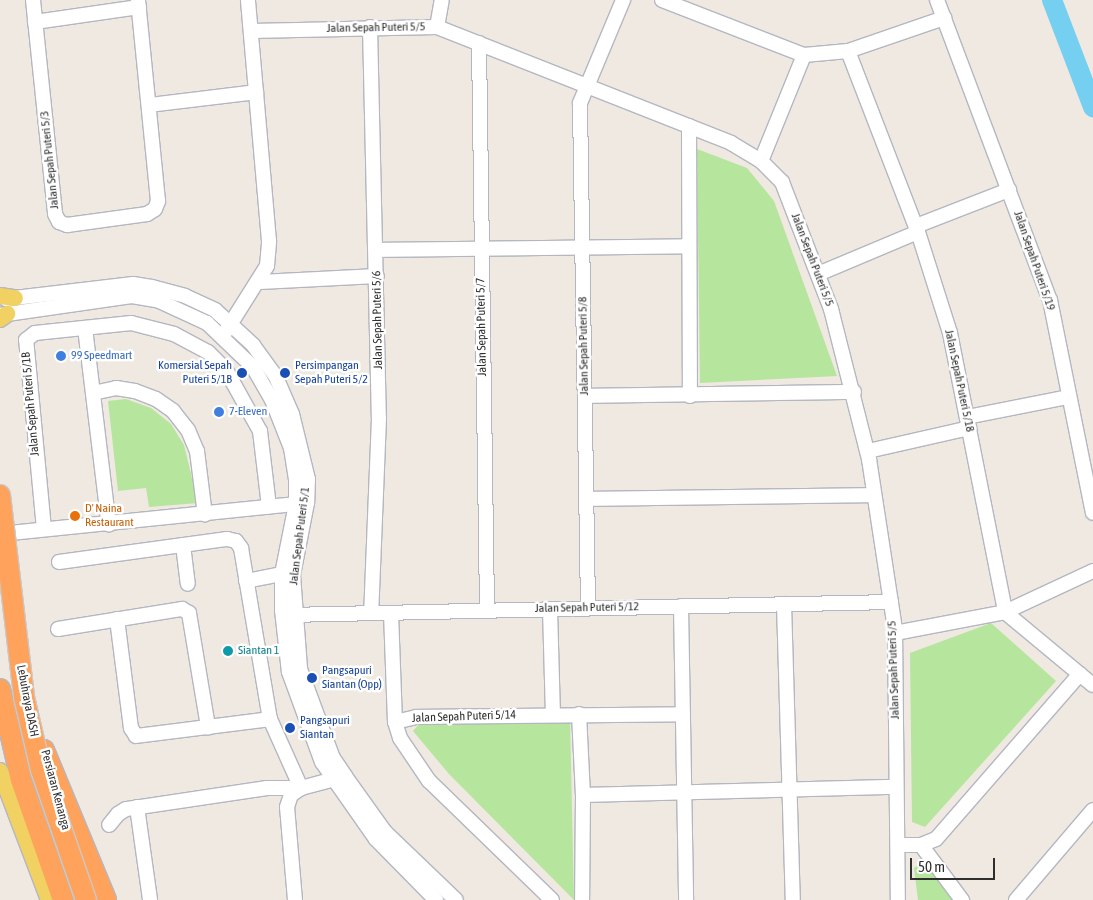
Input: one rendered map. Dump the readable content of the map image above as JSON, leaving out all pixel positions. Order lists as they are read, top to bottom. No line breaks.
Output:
{"streets":{"highway":["Lebuhraya DASH"],"main road":["Persiaran Kenanga"],"street":["Jalan Sepah Puteri 5/5","Jalan Sepah Puteri 5/3","Jalan Sepah Puteri 5/19","Jalan Sepah Puteri 5/6","Jalan Sepah Puteri 5/7","Jalan Sepah Puteri 5/8","Jalan Sepah Puteri 5/18","Jalan Sepah Puteri 5/1B","Jalan Sepah Puteri 5/1","Jalan Sepah Puteri 5/12","Jalan Sepah Puteri 5/14"]},"crossings":[["Jalan Sepah Puteri 5/5","Jalan Sepah Puteri 5/6"],["Jalan Sepah Puteri 5/5","Jalan Sepah Puteri 5/7"],["Jalan Sepah Puteri 5/5","Jalan Sepah Puteri 5/8"],["Jalan Sepah Puteri 5/5","Jalan Sepah Puteri 5/12"],["Jalan Sepah Puteri 5/6","Jalan Sepah Puteri 5/12"],["Jalan Sepah Puteri 5/7","Jalan Sepah Puteri 5/12"],["Jalan Sepah Puteri 5/8","Jalan Sepah Puteri 5/12"],["Jalan Sepah Puteri 5/1","Jalan Sepah Puteri 5/12"],["Lebuhraya DASH","Persiaran Kenanga"]],"places":["99 Speedmart","Komersial Sepah Puteri 5/1B","Persimpangan Sepah Puteri 5/2","7-Eleven","D' Naina Restaurant","Siantan 1","Pangsapuri Siantan (Opp)","Pangsapuri Siantan"],"scale_bar":"50 m"}
